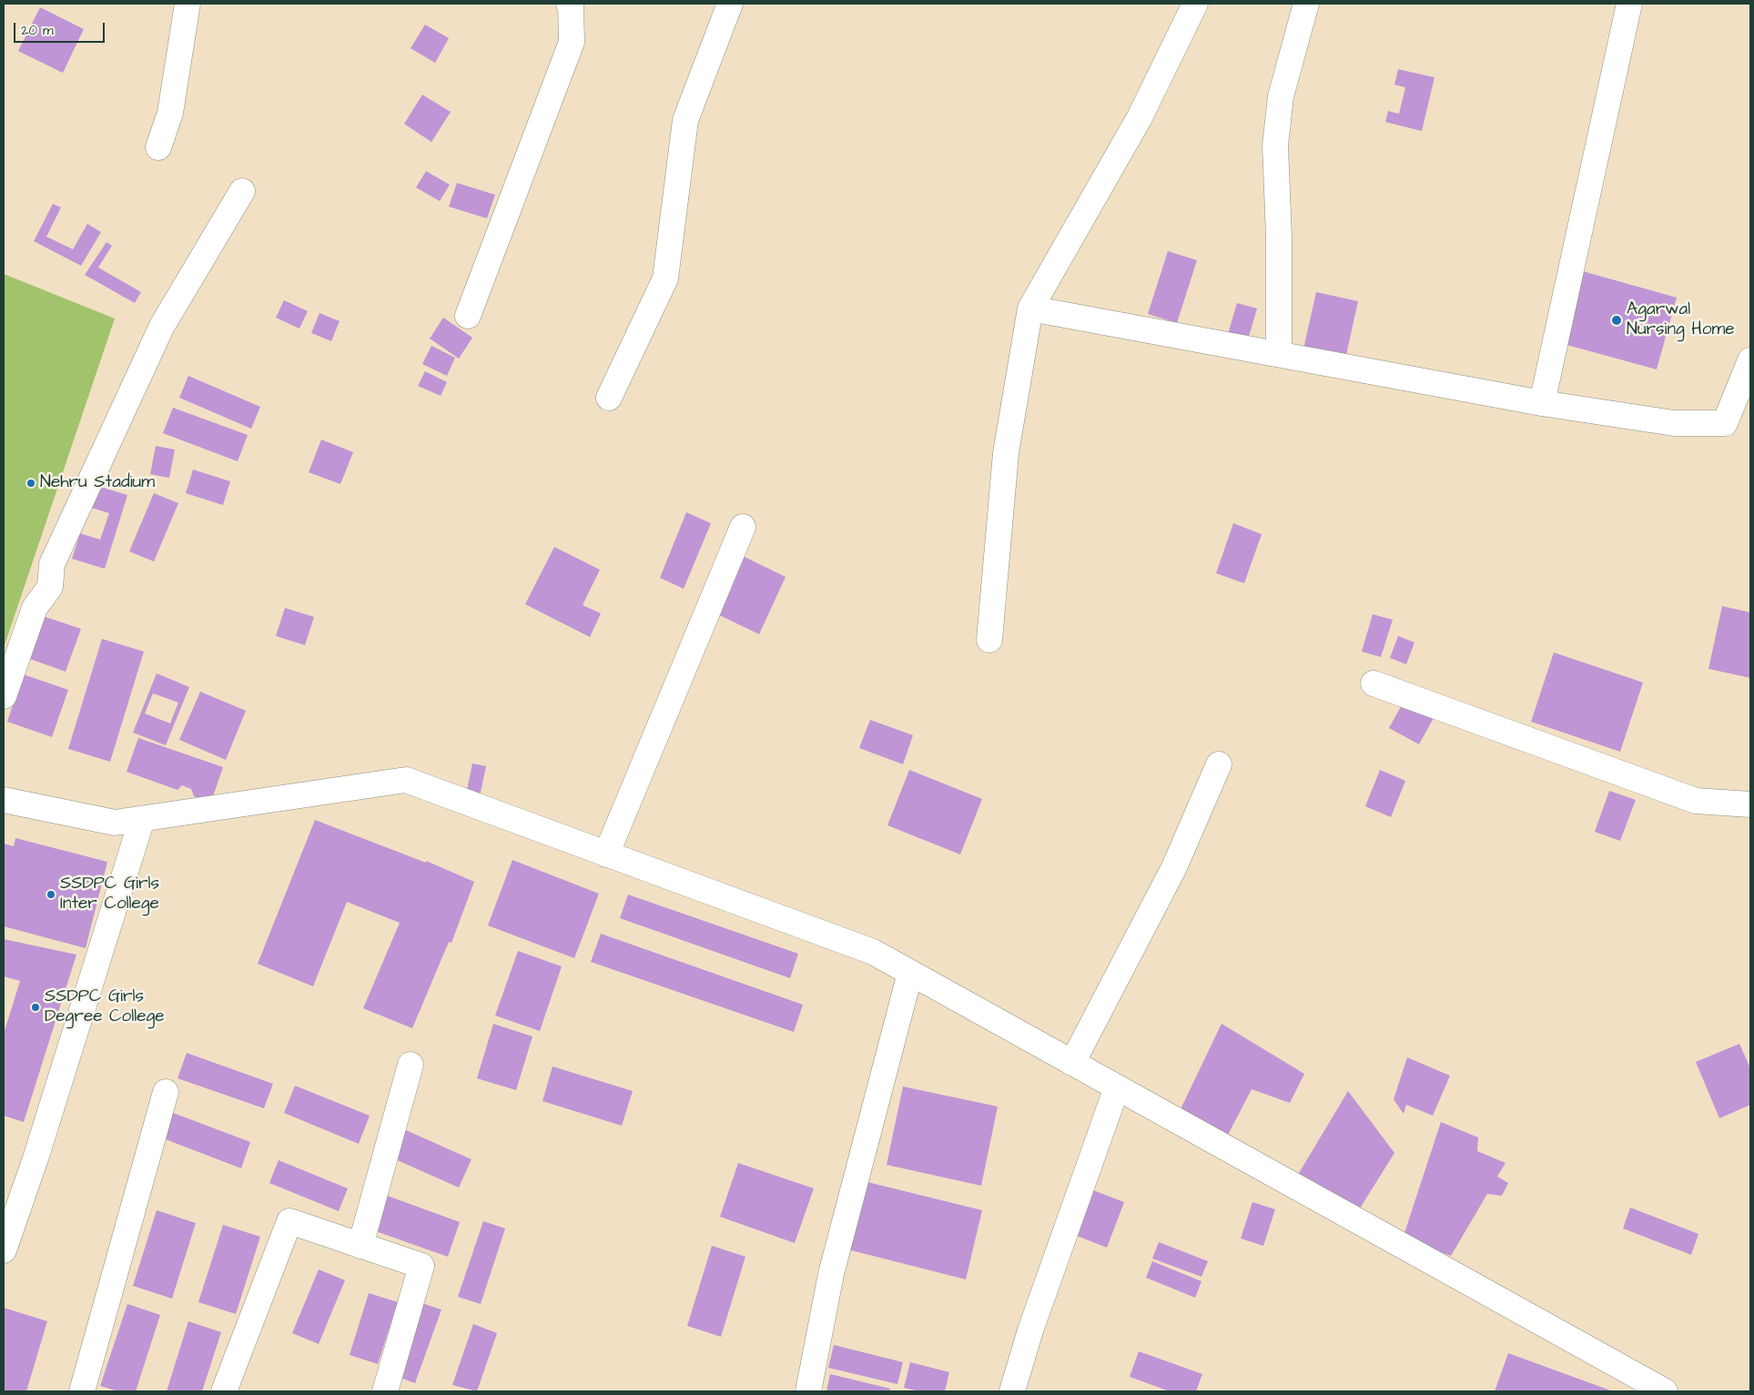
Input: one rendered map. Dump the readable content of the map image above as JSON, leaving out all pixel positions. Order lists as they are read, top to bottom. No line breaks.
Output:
{"places":["Agarwal Nursing Home","Nehru Stadium","SSDPC Girls Inter College","SSDPC Girls Degree College"],"scale_bar":"20 m"}
